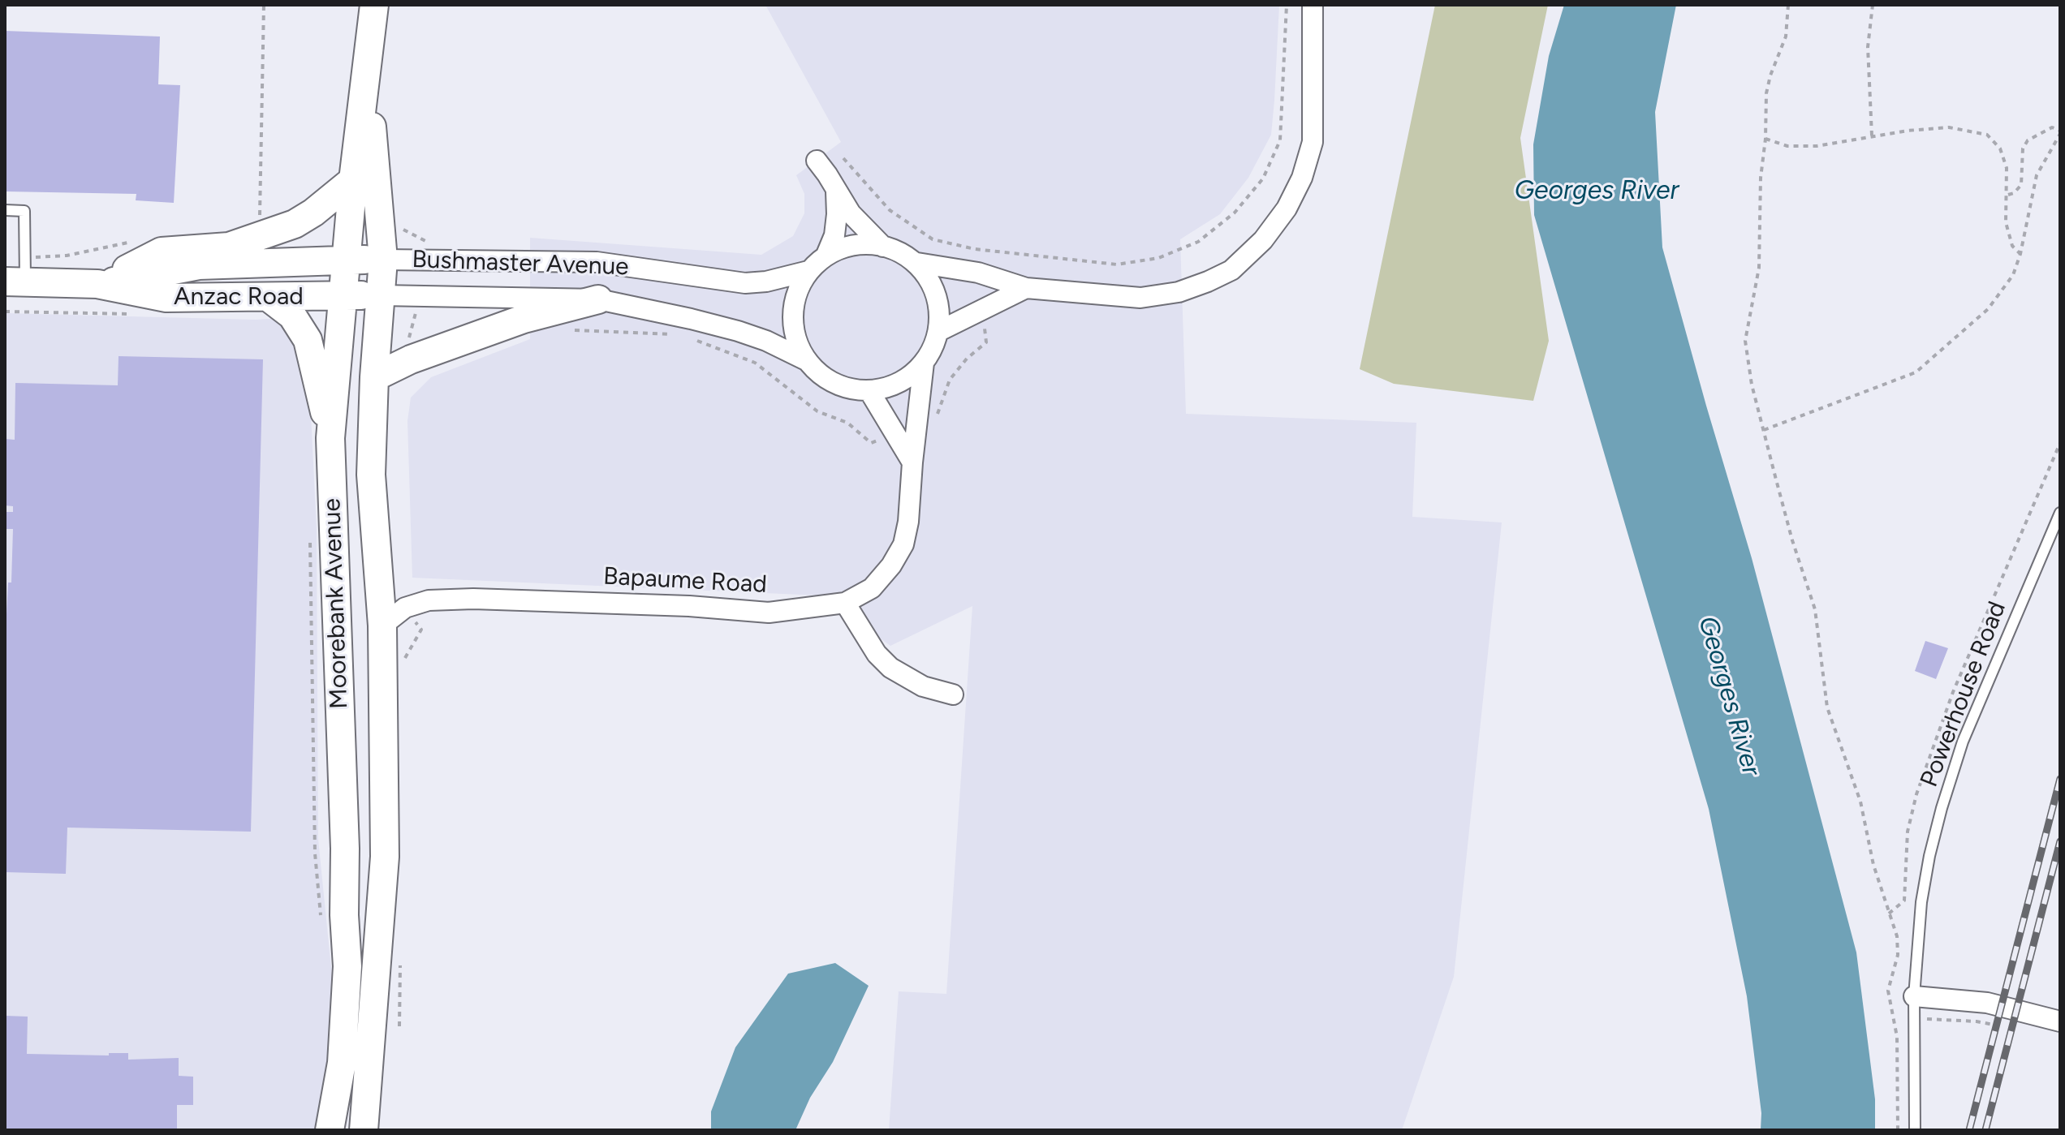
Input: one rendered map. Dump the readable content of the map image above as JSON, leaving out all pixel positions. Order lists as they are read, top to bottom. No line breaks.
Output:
{"streets":{"main road":["Bushmaster Avenue","Anzac Road","Moorebank Avenue"],"street":["Bapaume Road"],"lane":["Powerhouse Road"]},"crossings":[["Bushmaster Avenue","Anzac Road"],["Bushmaster Avenue","Moorebank Avenue"],["Anzac Road","Moorebank Avenue"],["Bapaume Road","Moorebank Avenue"]],"water":["Georges River"]}
